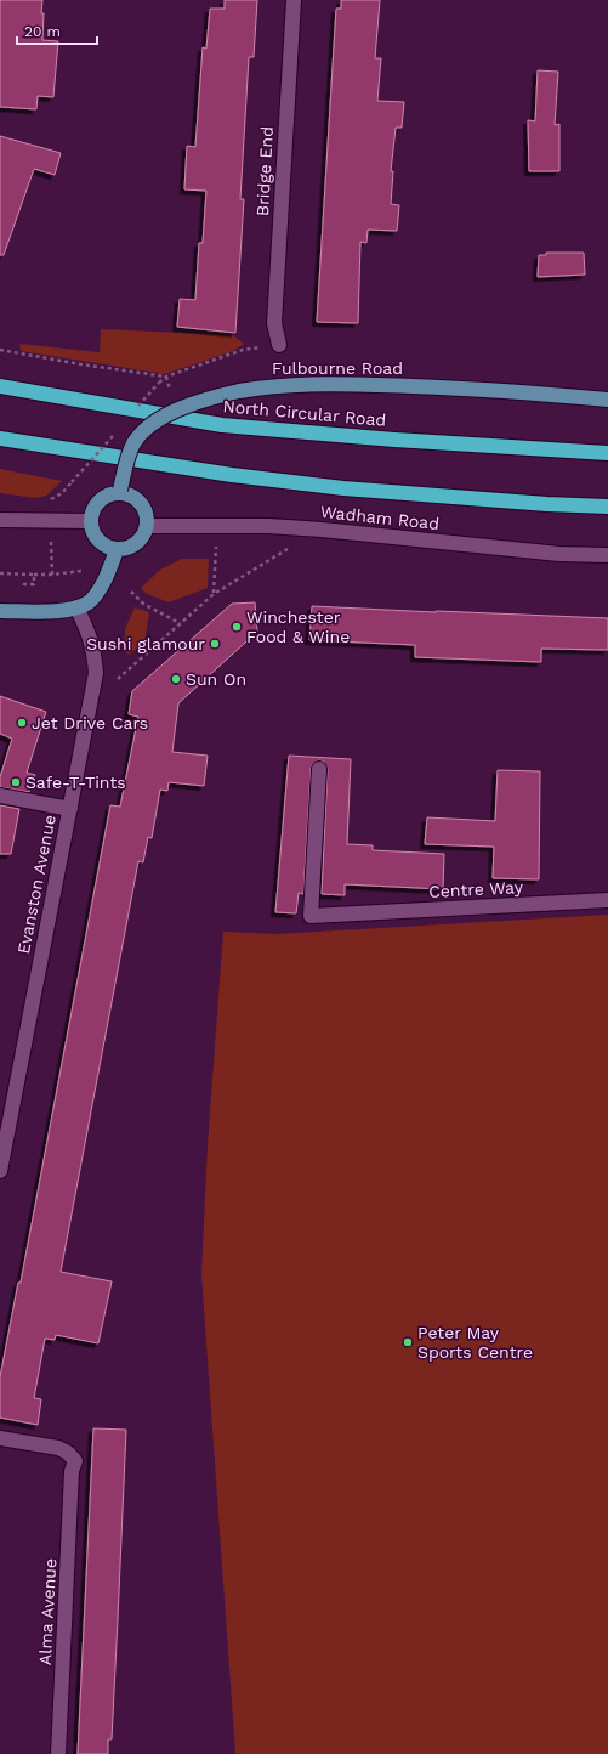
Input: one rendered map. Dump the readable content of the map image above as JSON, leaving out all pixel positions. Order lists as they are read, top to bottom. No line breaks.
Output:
{"streets":{"highway":["North Circular Road"],"main road":["Fulbourne Road"],"street":["Bridge End","Wadham Road","Evanston Avenue","Centre Way","Alma Avenue"]},"crossings":[["Fulbourne Road","Wadham Road"]],"places":["Winchester Food & Wine","Sushi glamour","Sun On","Jet Drive Cars","Safe-T-Tints","Peter May Sports Centre"],"scale_bar":"20 m"}
